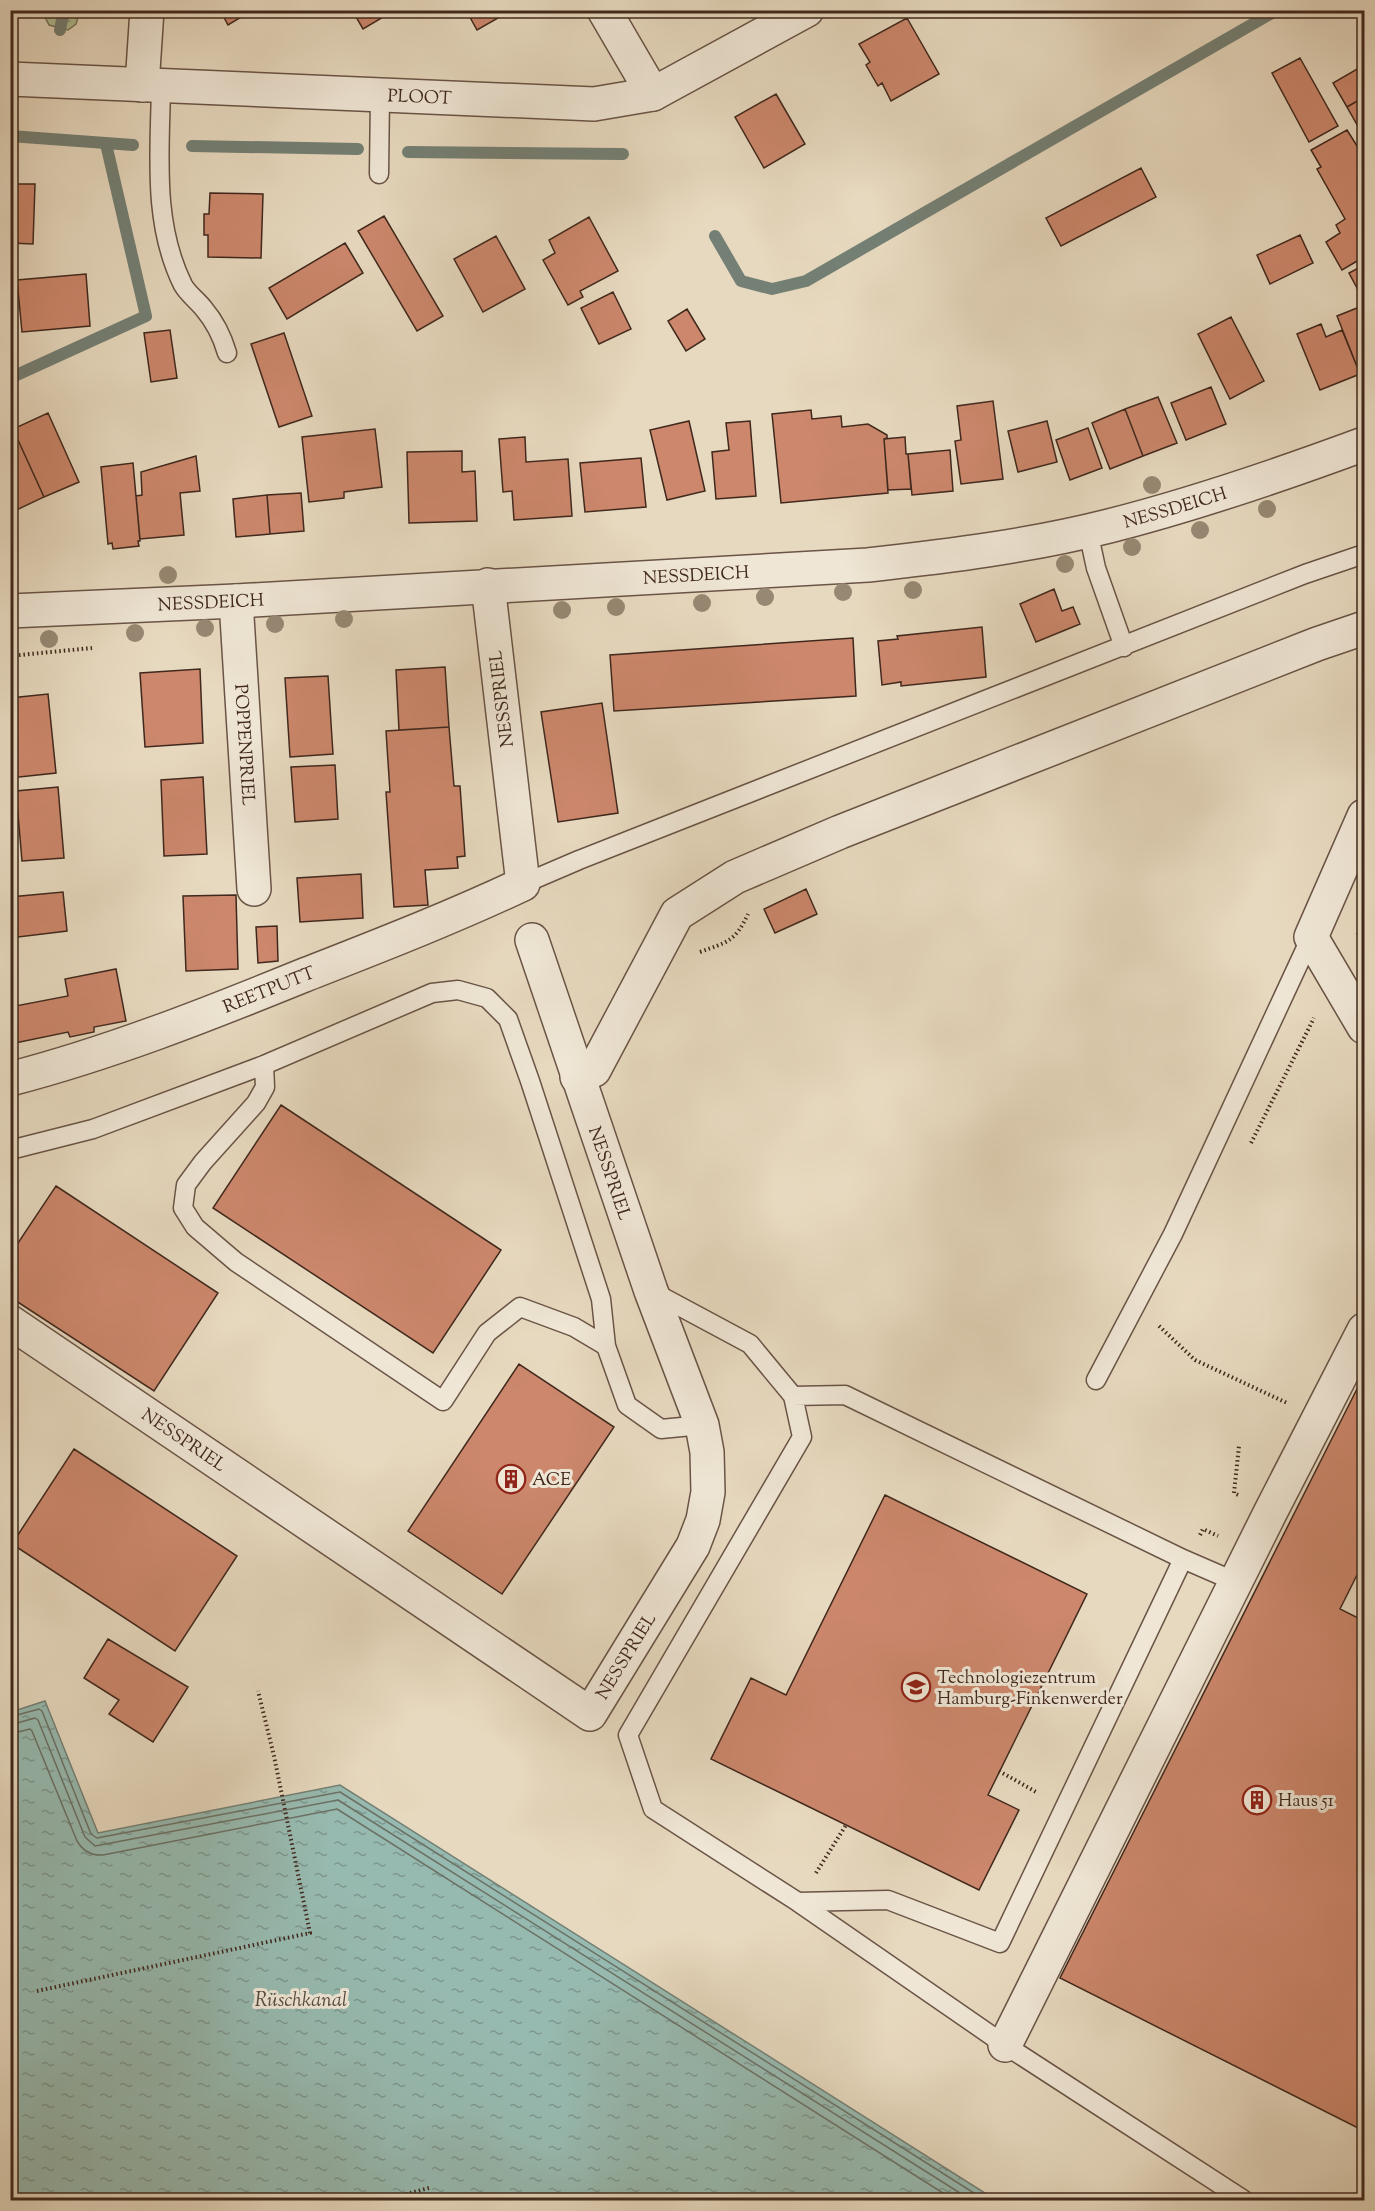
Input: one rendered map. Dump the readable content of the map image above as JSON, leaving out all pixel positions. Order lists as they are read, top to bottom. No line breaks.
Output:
{"streets":{"street":["PLOOT","NESSDEICH","NESSPRIEL","POPPENPRIEL","REETPUTT"]},"crossings":[["NESSDEICH","NESSPRIEL"],["NESSDEICH","POPPENPRIEL"],["NESSPRIEL","REETPUTT"]],"water":["Rüschkanal"],"places":{"building":["ACE","Haus 51"],"school or university":["Technologiezentrum Hamburg-Finkenwerder"]}}
